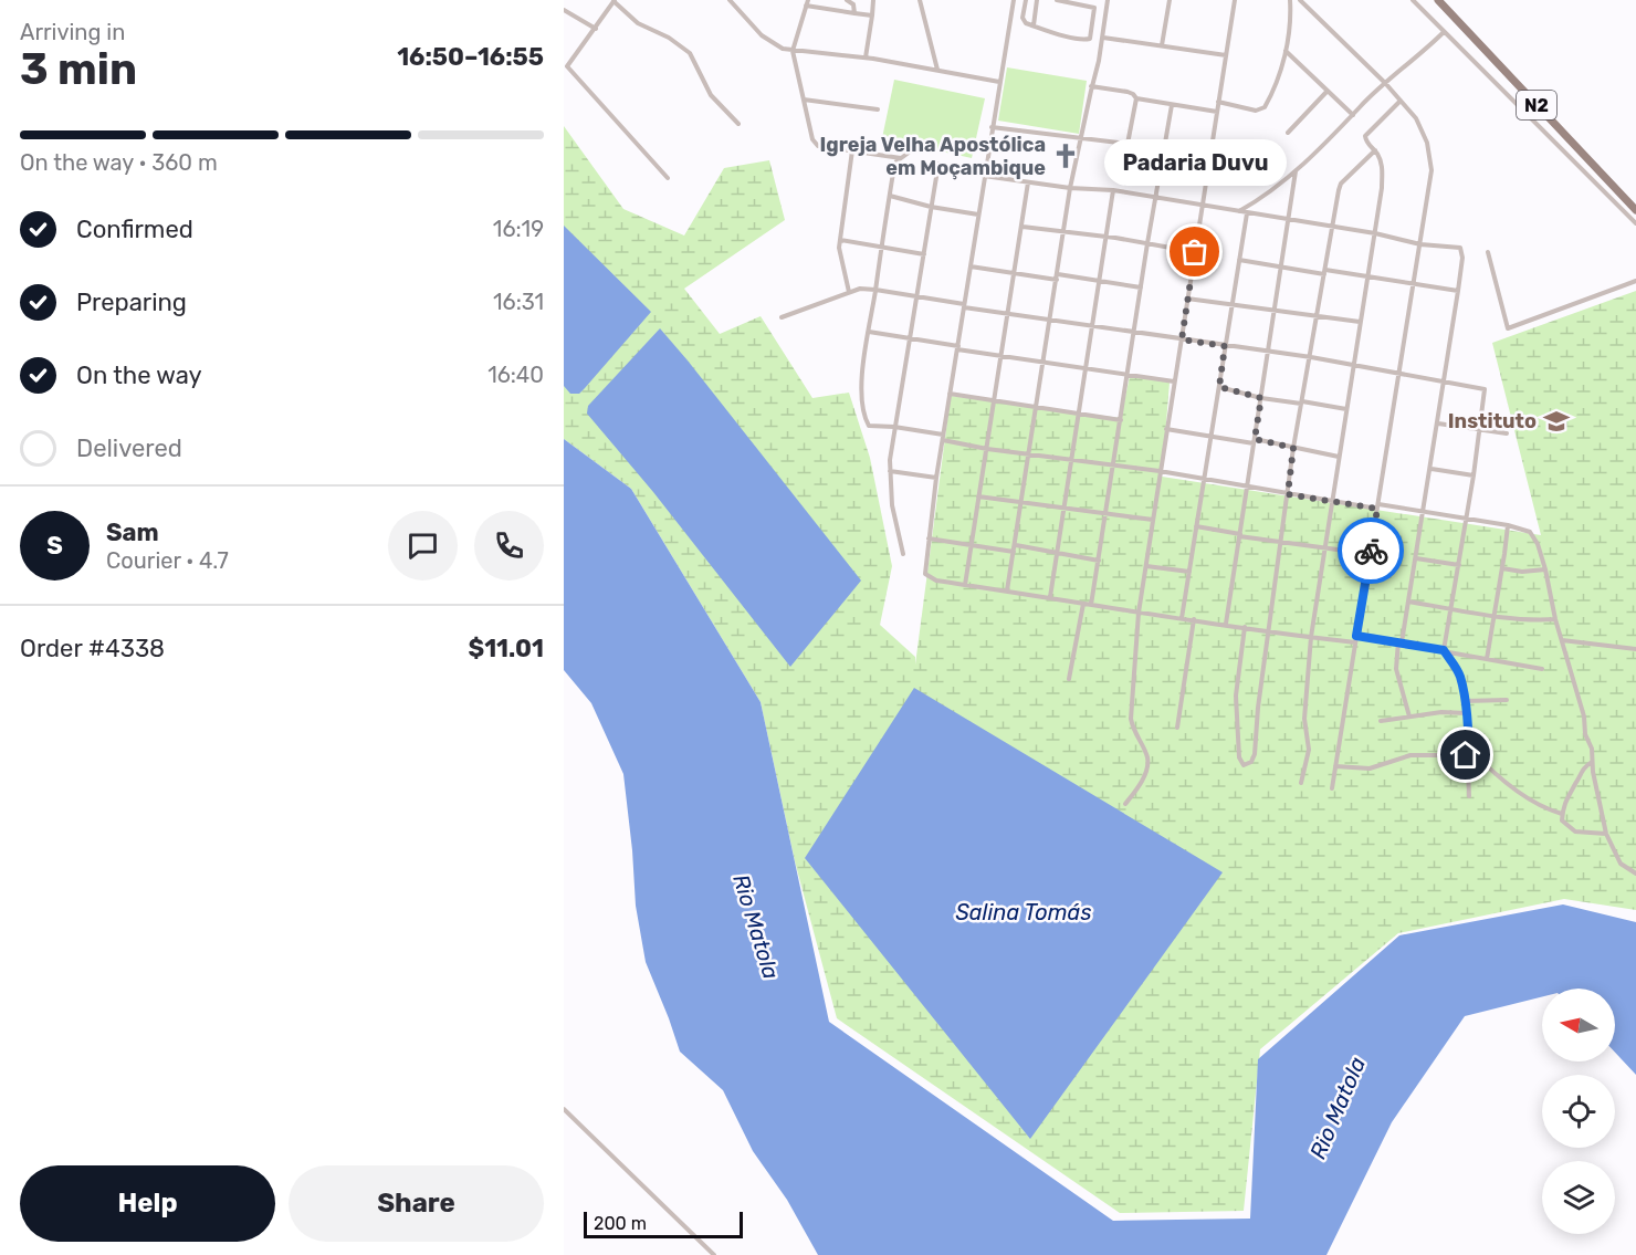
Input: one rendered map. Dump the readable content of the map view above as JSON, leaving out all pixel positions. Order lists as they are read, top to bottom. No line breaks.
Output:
{"streets":{"main road":["N2"]},"water":["Salina Tomás","Rio Matola"],"places":{"church":["Igreja Velha Apostólica em Moçambique"],"other":["Padaria Duvu"],"school or university":["Instituto"]},"scale_bar":"200 m","north":"left","page":{"heading":["3 min","Arriving in","16:50–16:55"],"panel":["Sam","Courier · 4.7","Order #4338","$11.01"],"bar":"On the way · 360 m","bubble":"Padaria Duvu","list":[["Confirmed","16:19"],["Preparing","16:31"],["On the way","16:40"],"Delivered"],"round":"S","buttons":["Help","Share"],"scale":"200 m"}}
